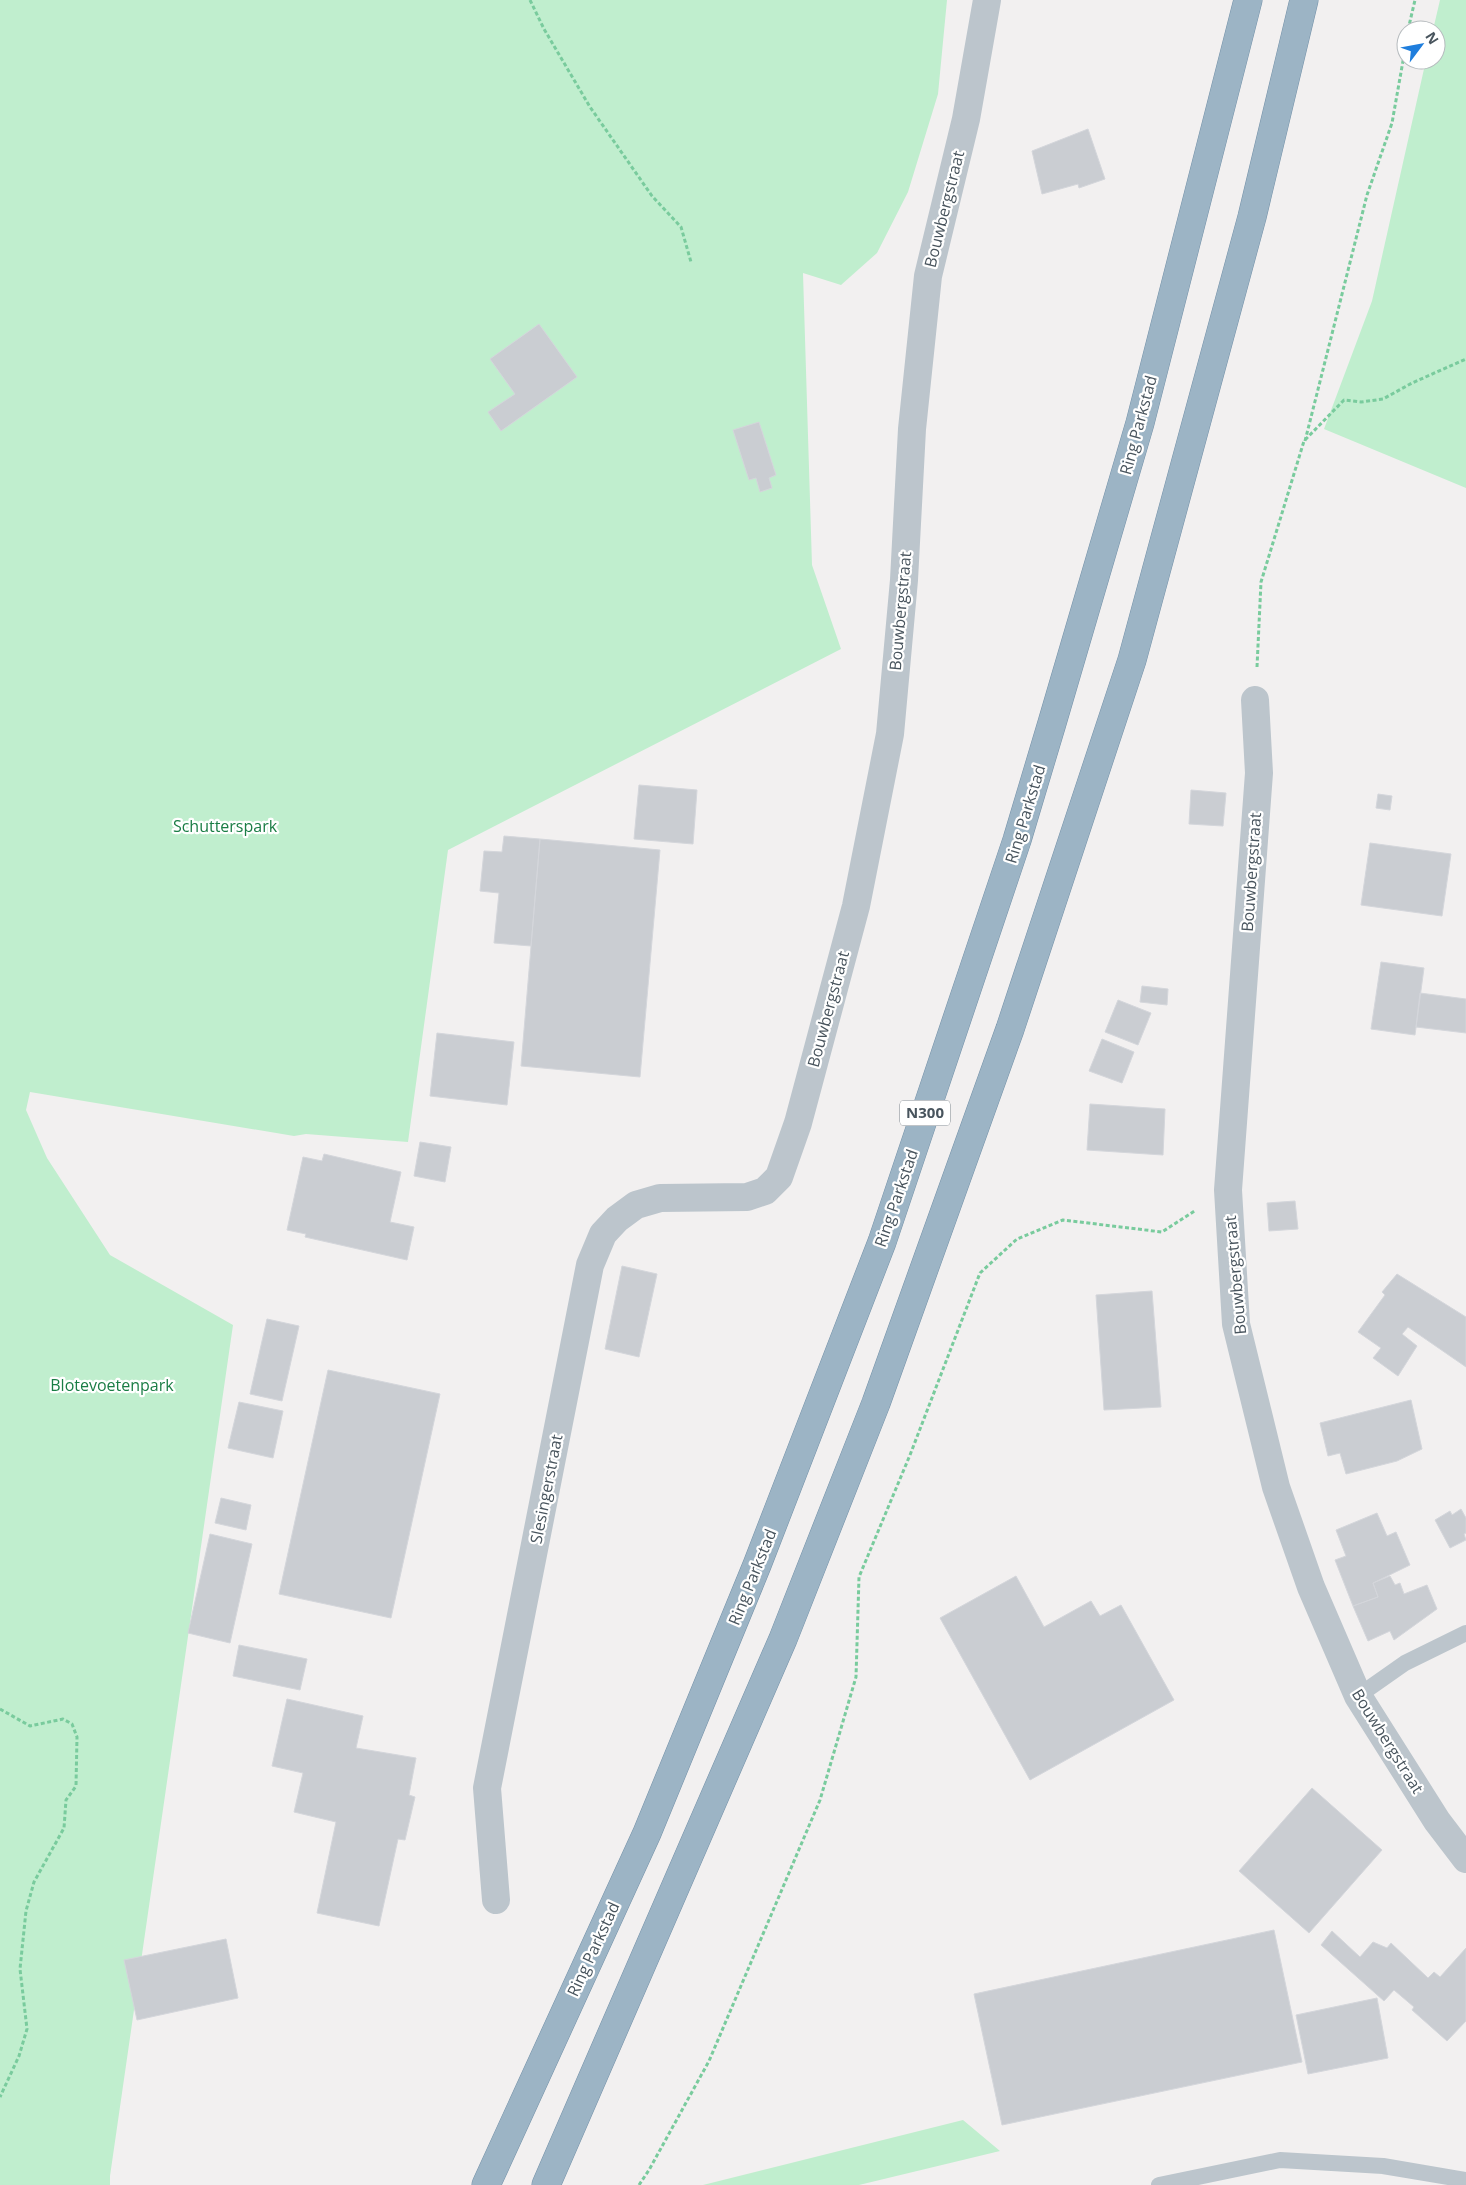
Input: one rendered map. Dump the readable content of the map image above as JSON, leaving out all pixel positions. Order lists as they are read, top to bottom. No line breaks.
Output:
{"streets":{"highway":["Ring Parkstad","N300"],"street":["Bouwbergstraat","Slesingerstraat"]},"crossings":[["Bouwbergstraat","Slesingerstraat"]],"parks":["Schutterspark","Blotevoetenpark"],"north":"top right"}
